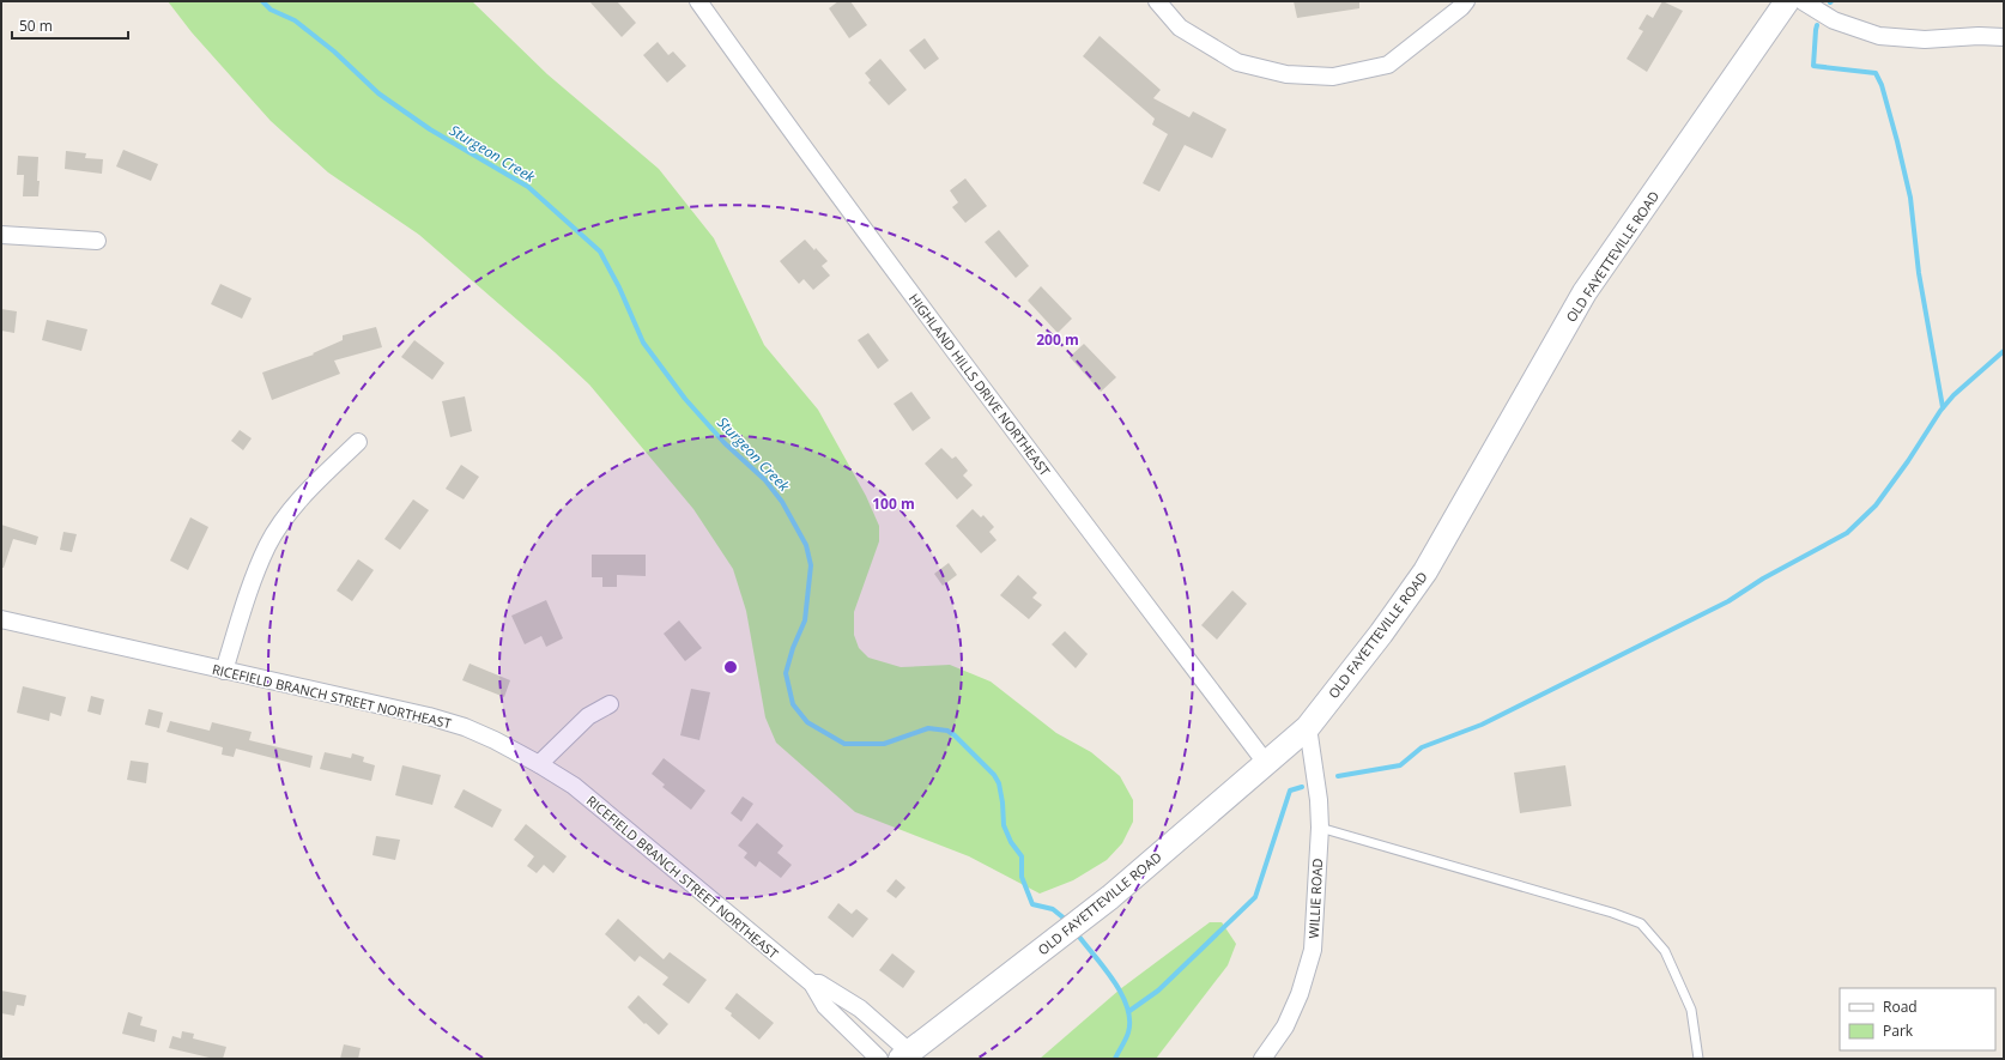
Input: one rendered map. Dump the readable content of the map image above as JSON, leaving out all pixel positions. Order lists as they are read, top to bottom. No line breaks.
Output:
{"streets":{"street":["OLD FAYETTEVILLE ROAD","HIGHLAND HILLS DRIVE NORTHEAST","RICEFIELD BRANCH STREET NORTHEAST","WILLIE ROAD"]},"crossings":[["OLD FAYETTEVILLE ROAD","HIGHLAND HILLS DRIVE NORTHEAST"],["OLD FAYETTEVILLE ROAD","RICEFIELD BRANCH STREET NORTHEAST"],["OLD FAYETTEVILLE ROAD","WILLIE ROAD"]],"water":["Sturgeon Creek"],"legend":["Road","Park"],"scale_bar":"50 m","rings":["200 m","100 m"]}
